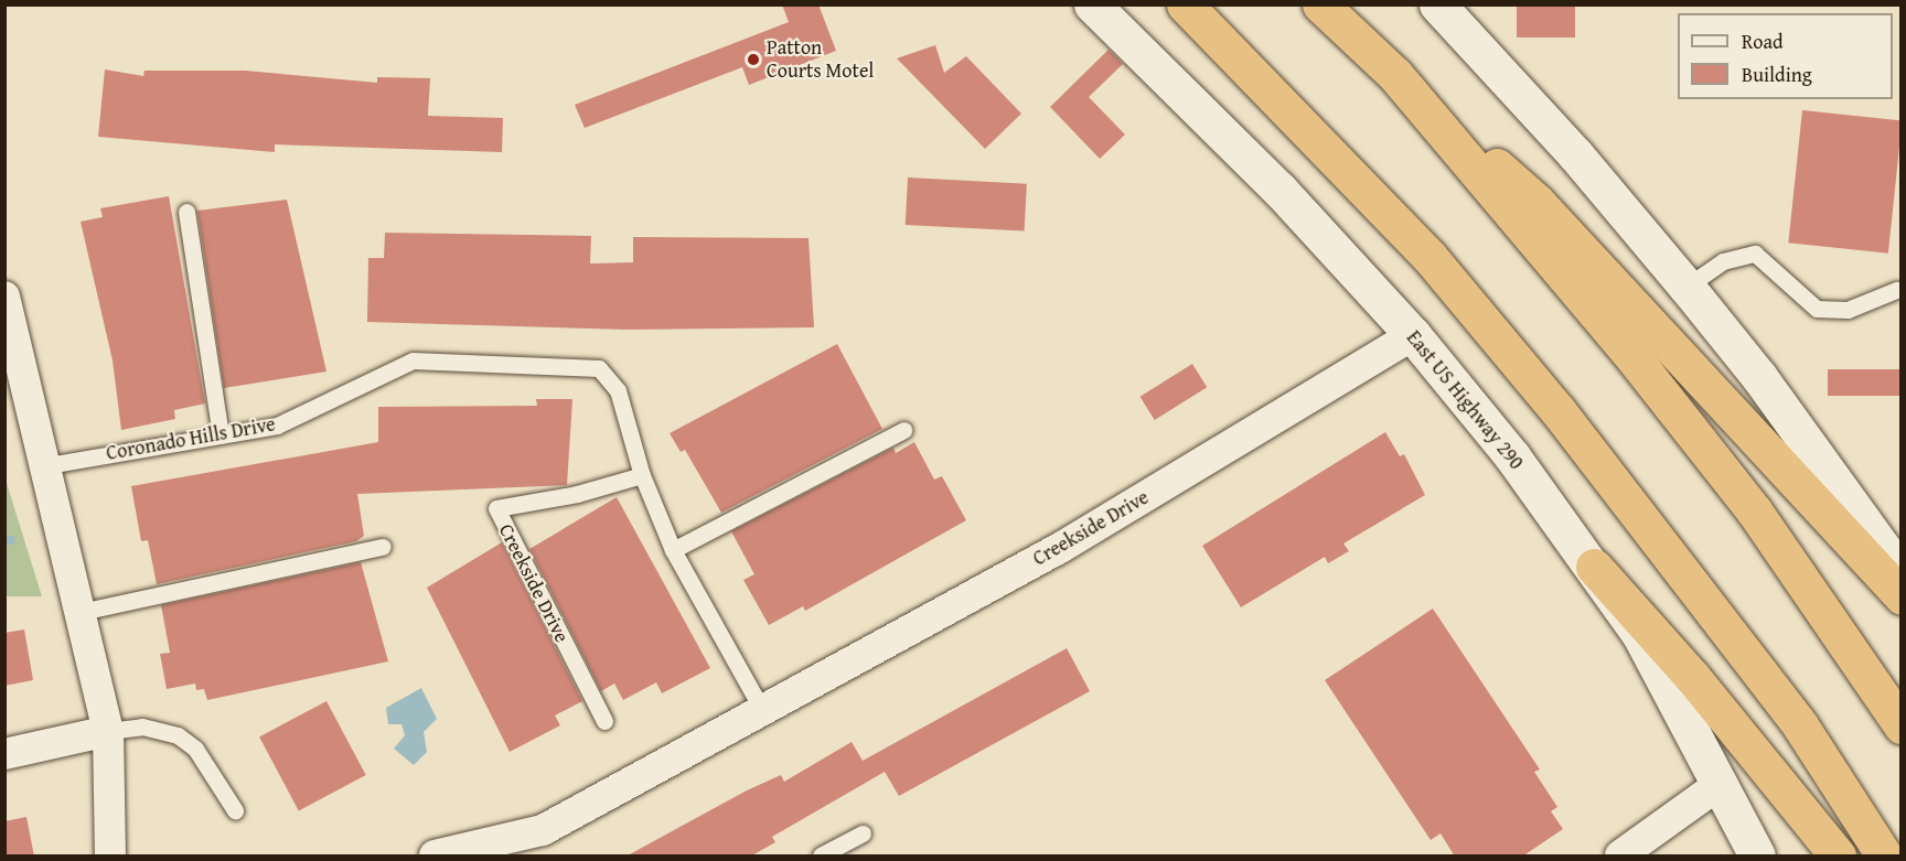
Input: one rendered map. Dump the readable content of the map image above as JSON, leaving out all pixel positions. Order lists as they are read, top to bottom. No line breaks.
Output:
{"streets":{"main road":["East US Highway 290"],"street":["Creekside Drive"],"lane":["Coronado Hills Drive"]},"crossings":[["East US Highway 290","Creekside Drive"],["Coronado Hills Drive","Creekside Drive"]],"places":["Patton Courts Motel"],"legend":["Road","Building"]}
